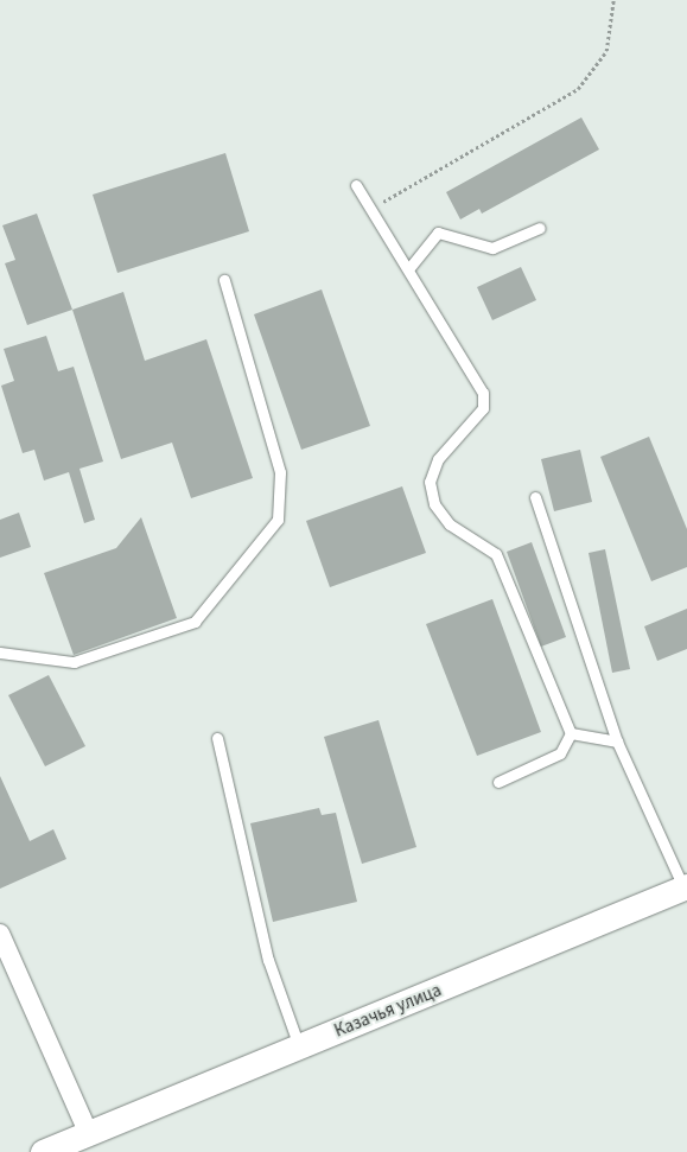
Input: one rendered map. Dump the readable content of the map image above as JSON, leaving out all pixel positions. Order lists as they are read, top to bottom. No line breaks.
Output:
{"streets":{"street":["Казачья улица"]}}
